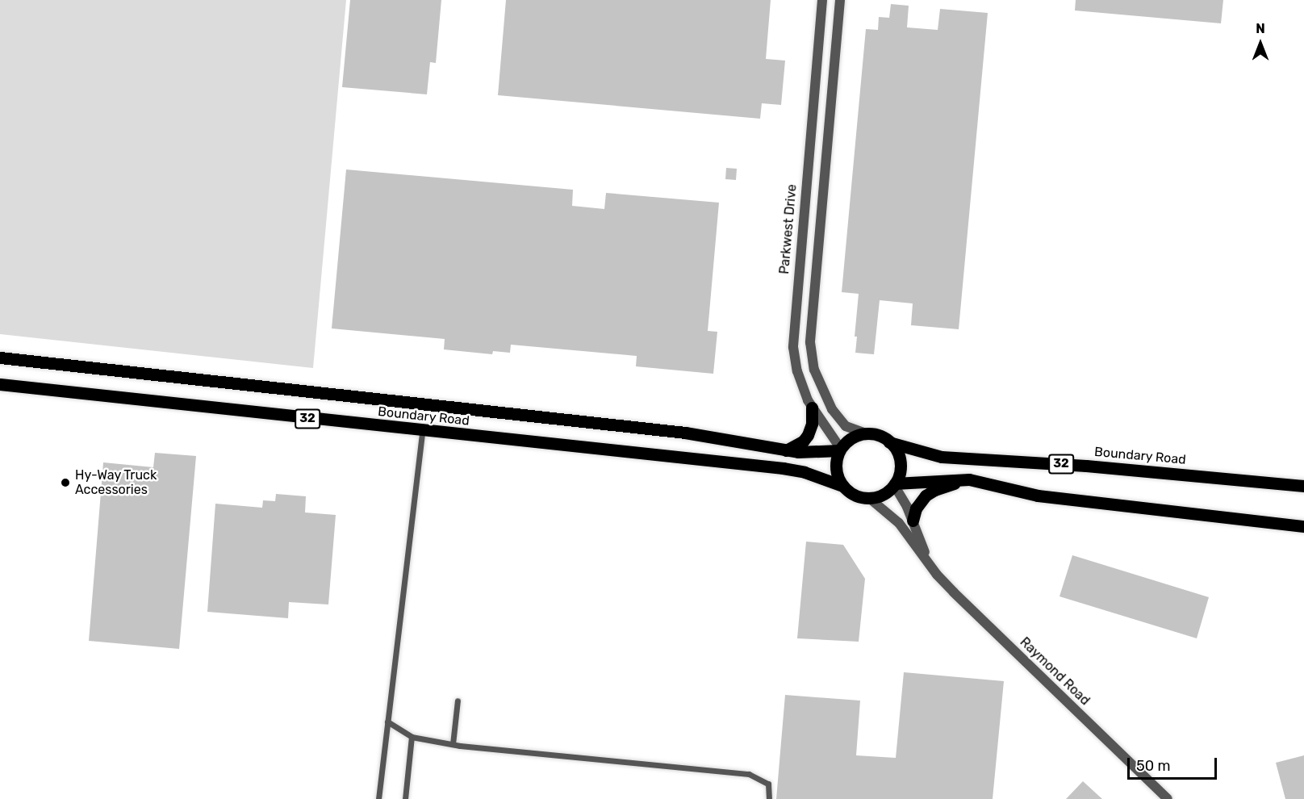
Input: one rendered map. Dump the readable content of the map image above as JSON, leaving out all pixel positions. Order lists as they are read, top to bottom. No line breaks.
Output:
{"streets":{"main road":["Boundary Road","32"],"street":["Parkwest Drive","Raymond Road"]},"crossings":[["Parkwest Drive","Boundary Road"],["Parkwest Drive","32"],["Parkwest Drive","Raymond Road"],["Boundary Road","32"],["Boundary Road","Raymond Road"],["32","Raymond Road"]],"places":["Hy-Way Truck Accessories"],"scale_bar":"50 m","north":"top"}
